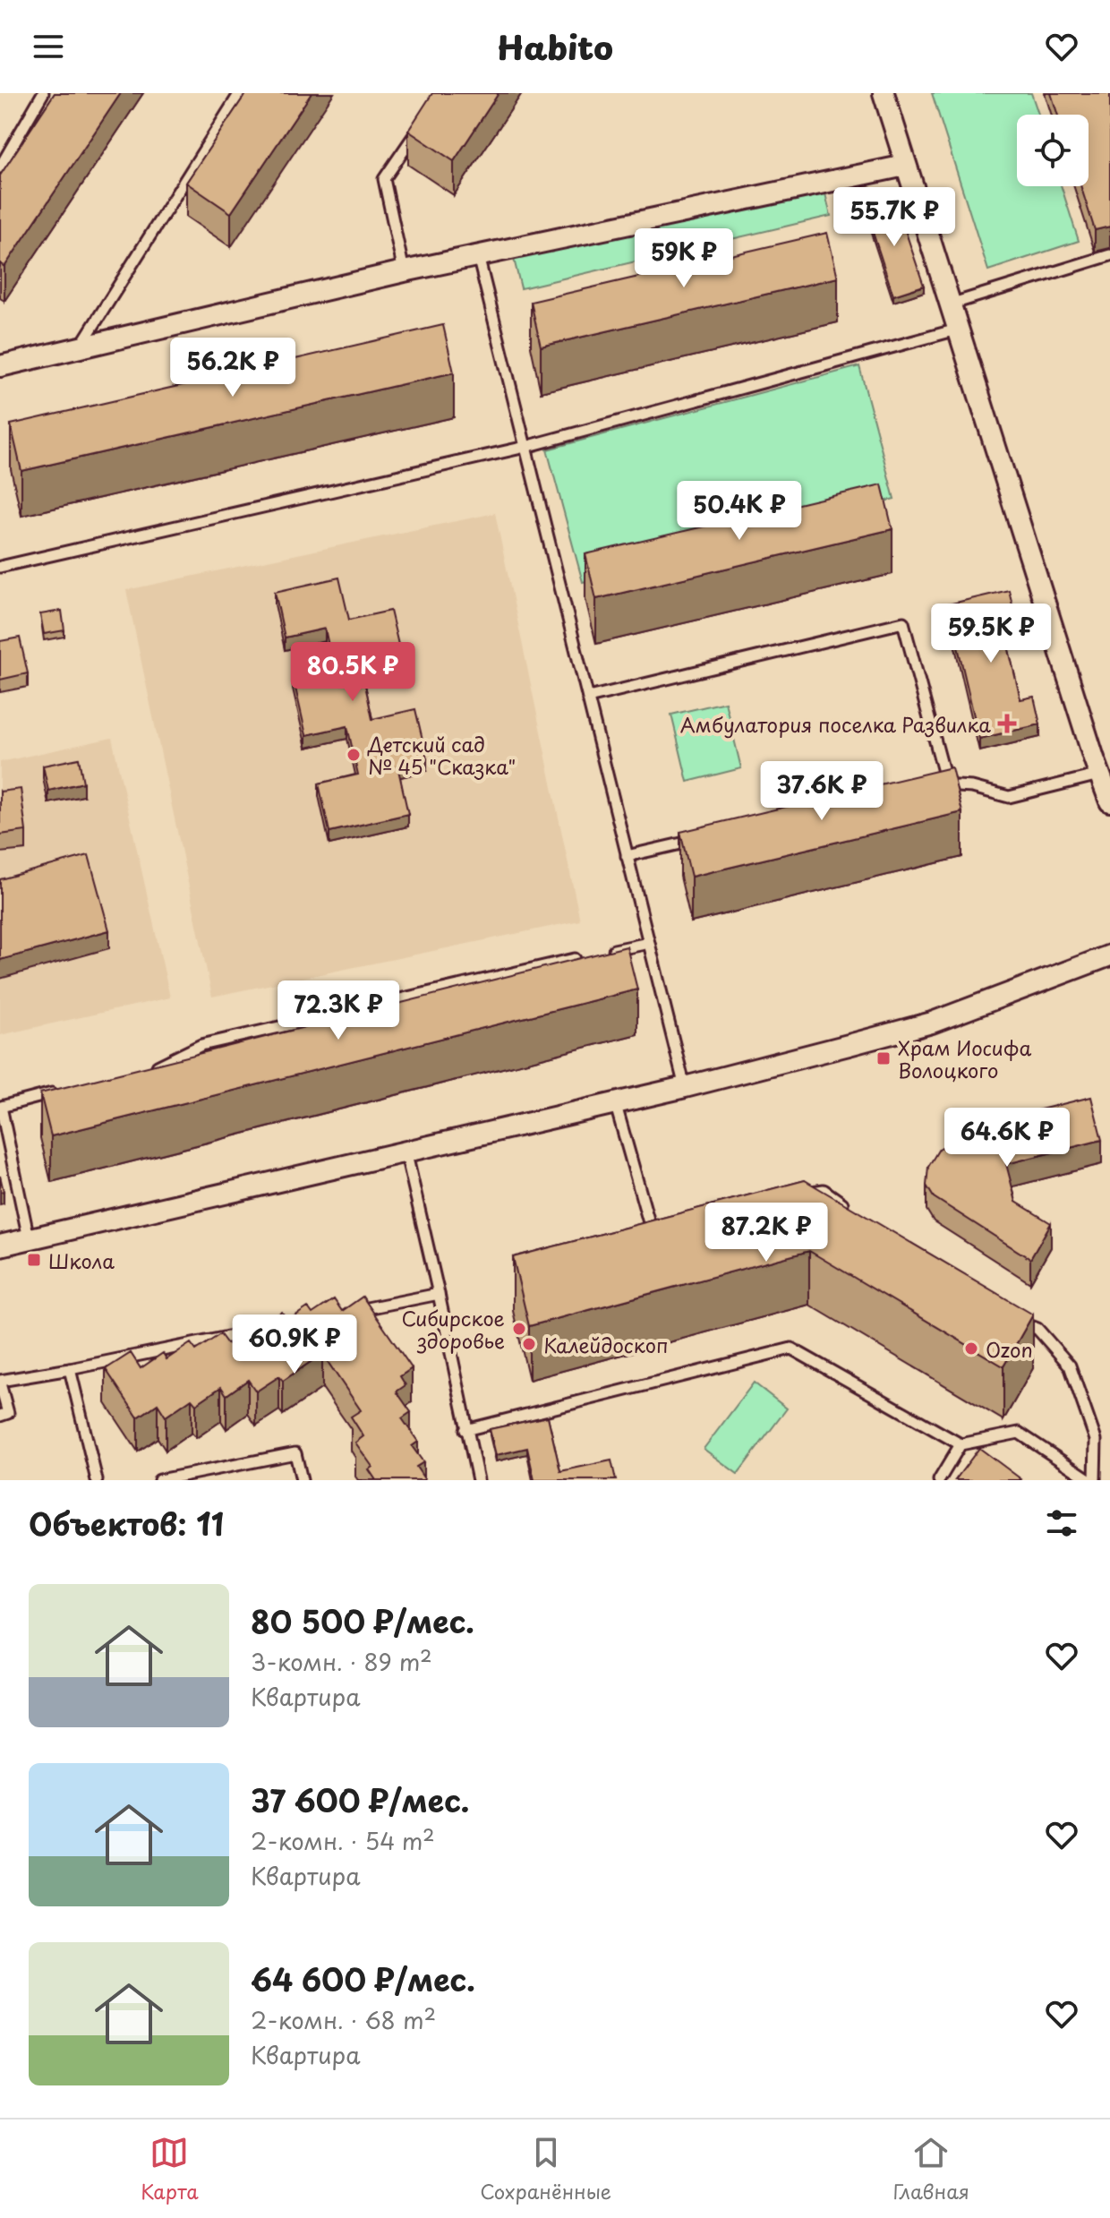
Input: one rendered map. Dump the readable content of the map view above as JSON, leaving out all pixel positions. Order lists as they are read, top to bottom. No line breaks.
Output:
{"places":{"health":["Амбулатория поселка Развилка"],"other":["Детский сад № 45 \"Сказка\"","Сибирское здоровье","Калейдоскоп","Ozon"],"transit":["Храм Иосифа Волоцкого","Школа"]},"page":{"header":"Habito","price":["55.7K ₽","59K ₽","56.2K ₽","50.4K ₽","59.5K ₽","80.5K ₽","37.6K ₽","72.3K ₽","64.6K ₽","87.2K ₽","60.9K ₽"],"heading":"Объектов: 11","list":[{"name":"80 500 ₽/мес.","note":"3-комн. · 89 m² · Квартира"},{"name":"37 600 ₽/мес.","note":"2-комн. · 54 m² · Квартира"},{"name":"64 600 ₽/мес.","note":"2-комн. · 68 m² · Квартира"}],"tabs":["Карта","Сохранённые","Главная"]}}
